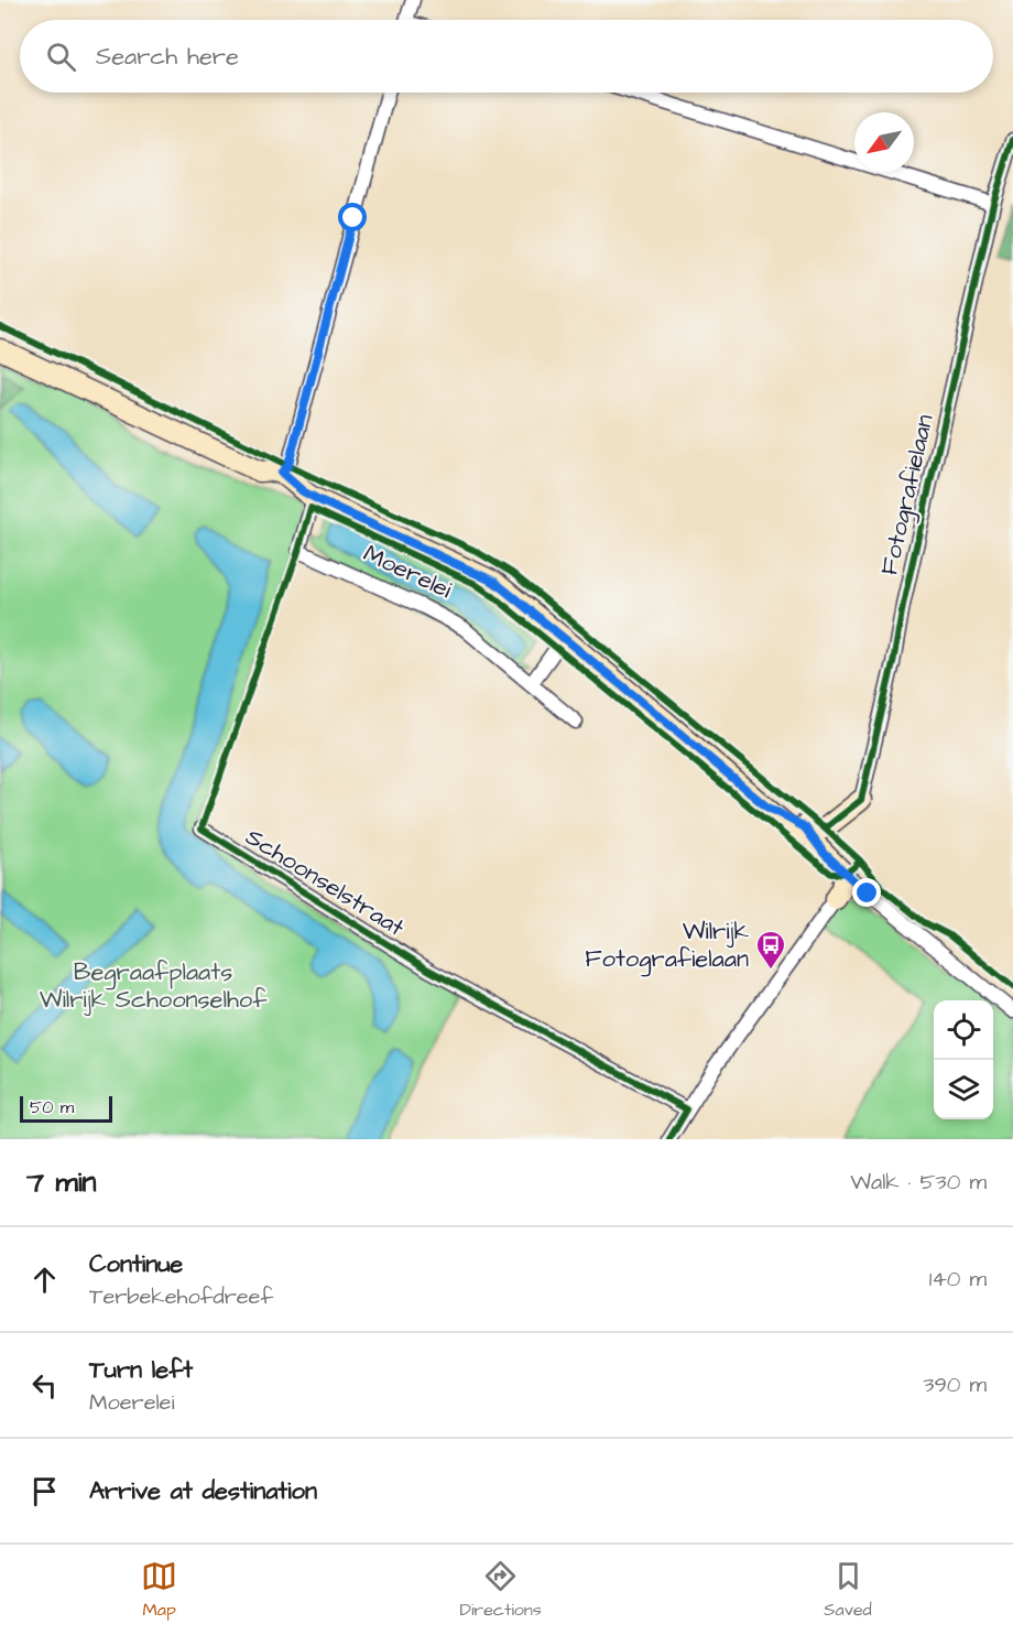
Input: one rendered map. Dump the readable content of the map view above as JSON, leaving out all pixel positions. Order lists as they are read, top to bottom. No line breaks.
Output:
{"streets":{"street":["Fotografielaan","Moerelei","Schoonselstraat"]},"crossings":[["Fotografielaan","Moerelei"]],"parks":["Begraafplaats Wilrijk Schoonselhof"],"places":{"bus stop":["Wilrijk Fotografielaan"]},"scale_bar":"50 m","north":"bottom left","page":{"search":"Search here","scale":"50 m","heading":["7 min","Walk · 530 m"],"list":[["Continue","Terbekehofdreef","140 m"],["Turn left","Moerelei","390 m"],"Arrive at destination"],"nav":["Map","Directions","Saved"]}}
